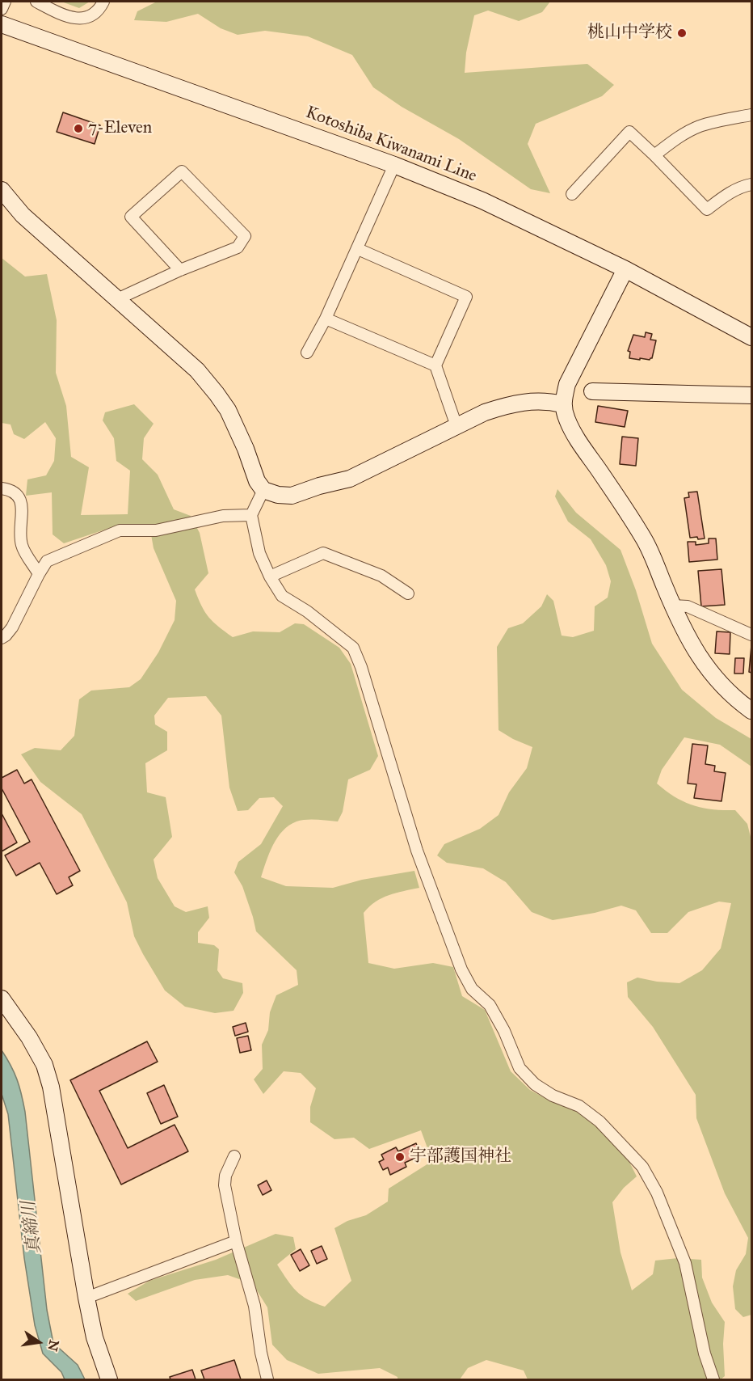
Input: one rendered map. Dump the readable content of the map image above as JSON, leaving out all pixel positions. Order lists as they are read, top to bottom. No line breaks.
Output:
{"streets":{"street":["Kotoshiba Kiwanami Line"]},"water":["真締川"],"places":["桃山中学校","7-Eleven","宇部護国神社"],"north":"right"}
